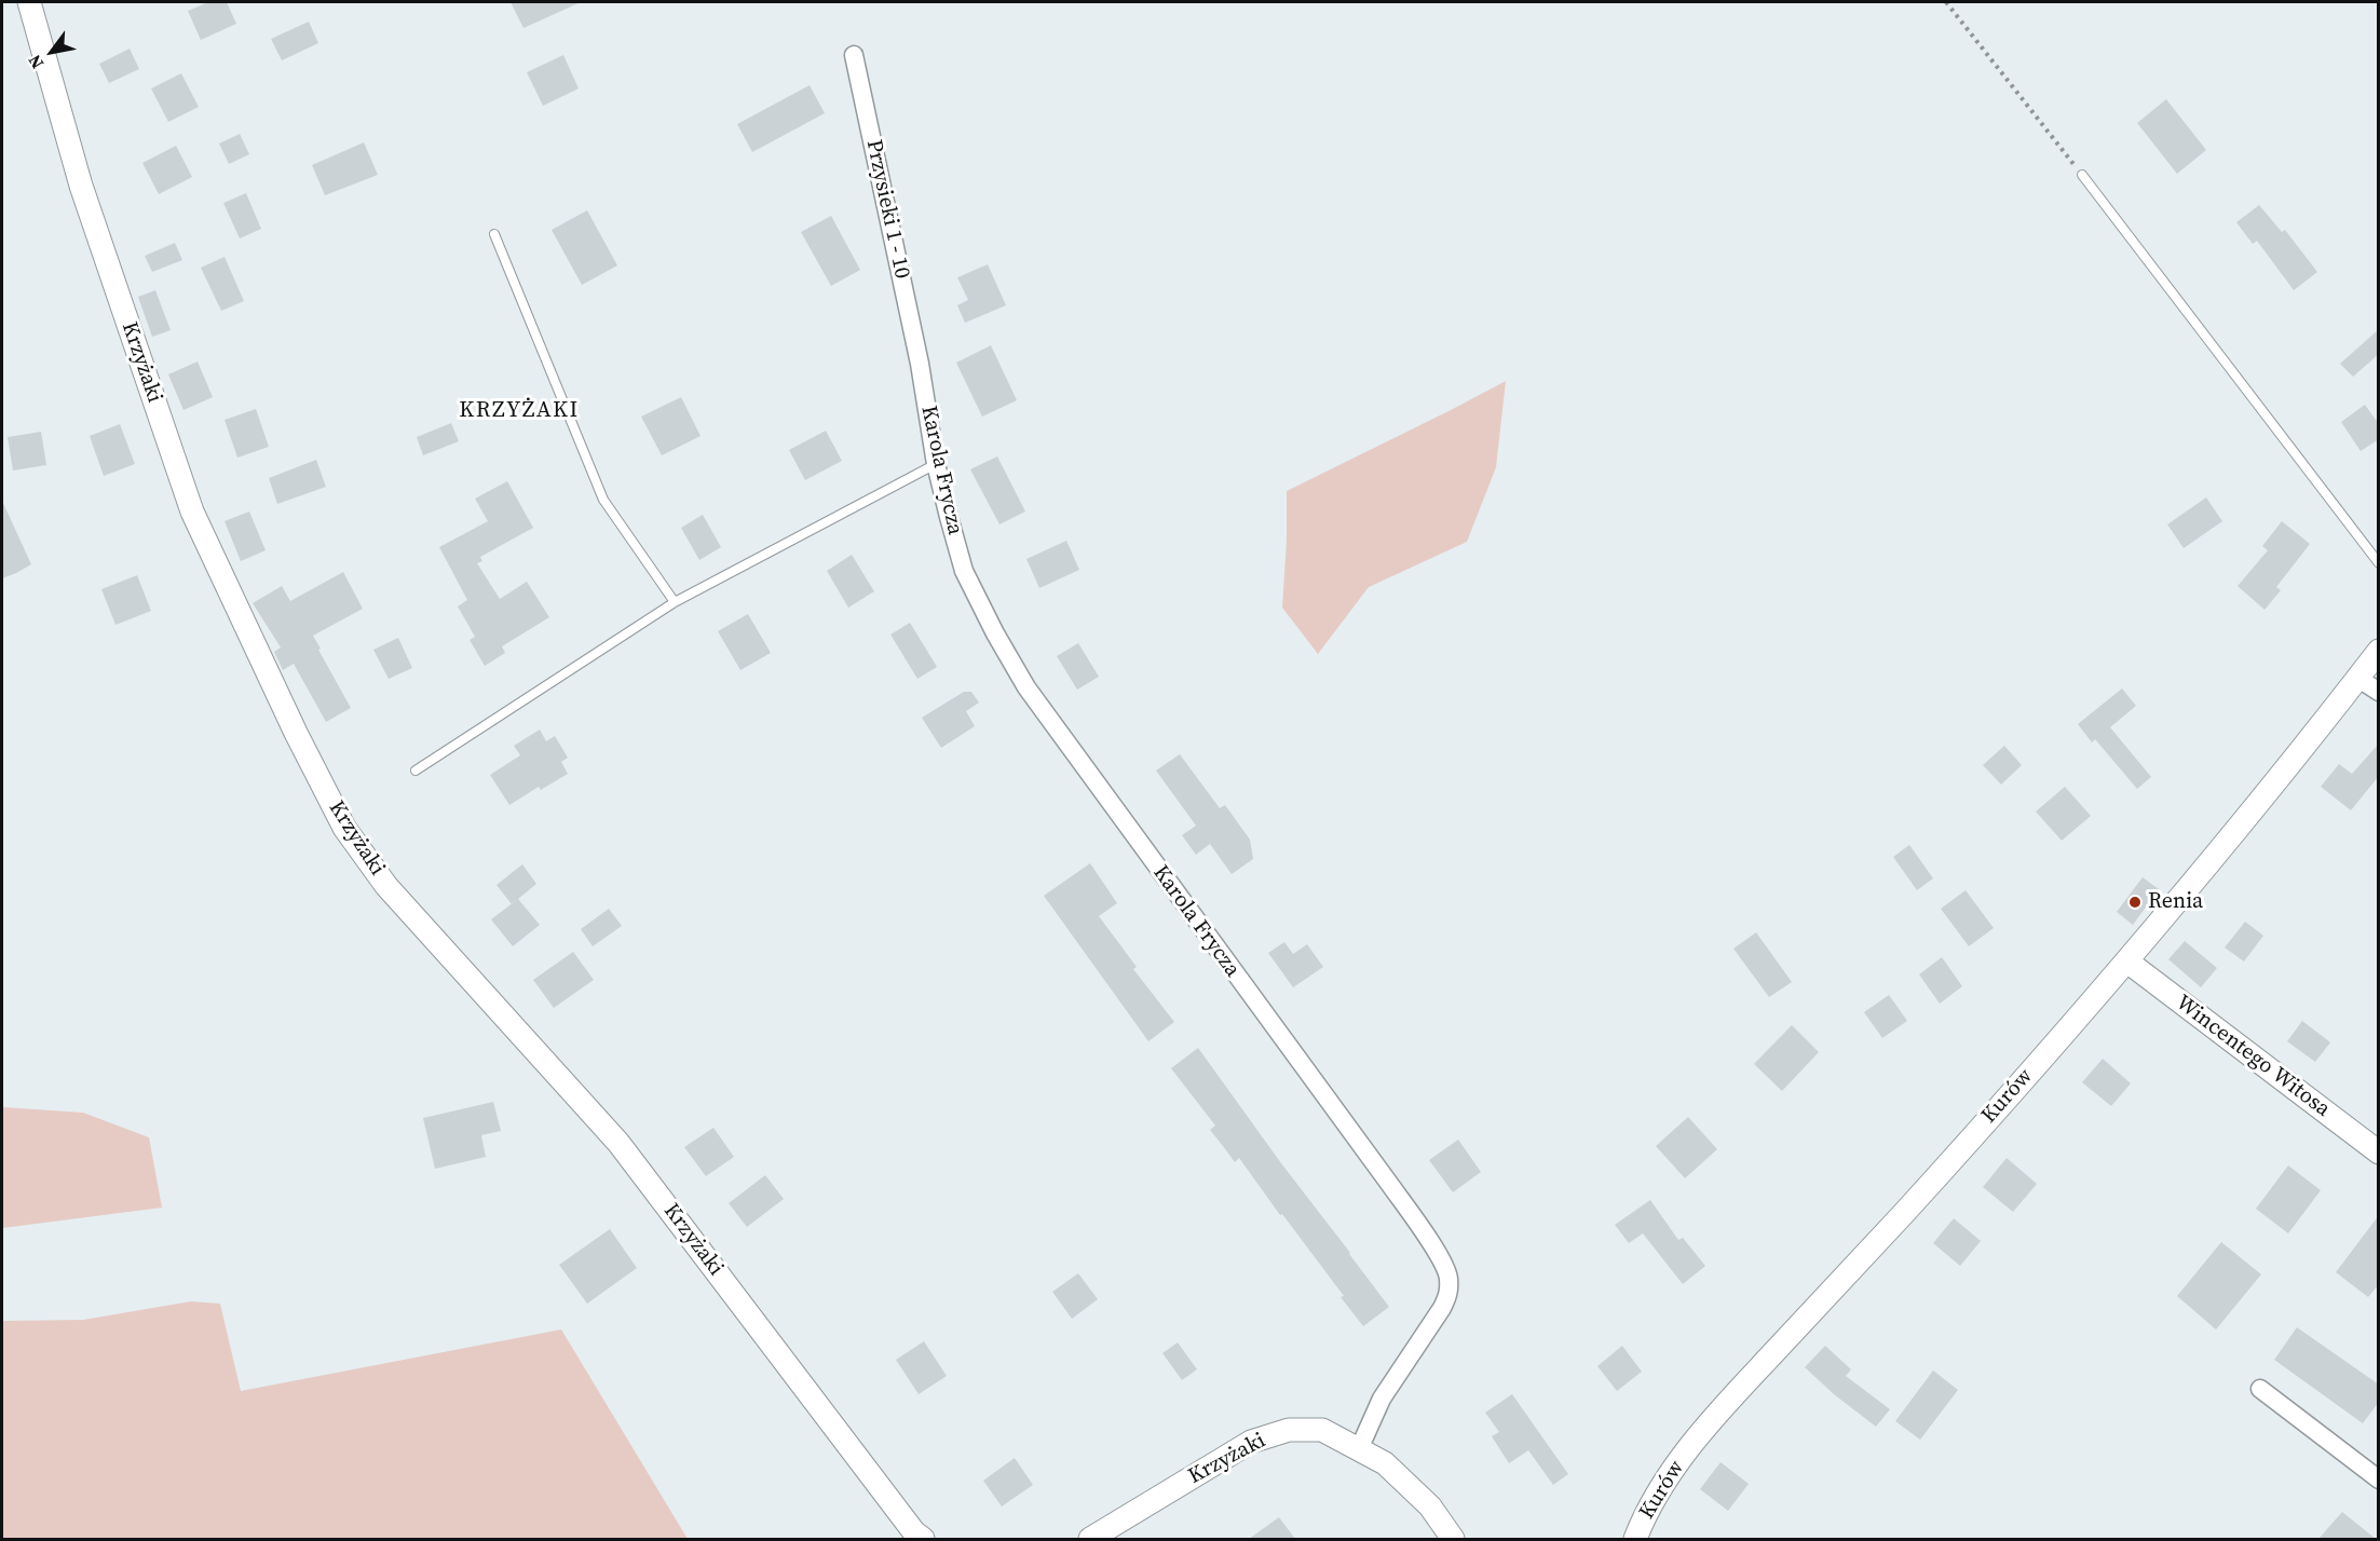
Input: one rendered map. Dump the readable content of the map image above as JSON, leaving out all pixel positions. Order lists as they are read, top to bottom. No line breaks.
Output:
{"streets":{"street":["Przysieki 1 - 10","Krzyżaki","Karola Frycza","Wincentego Witosa","Kurów"]},"crossings":[["Przysieki 1 - 10","Karola Frycza"],["Krzyżaki","Karola Frycza"],["Wincentego Witosa","Kurów"]],"districts":["KRZYŻAKI"],"places":["Renia"],"north":"bottom left"}
